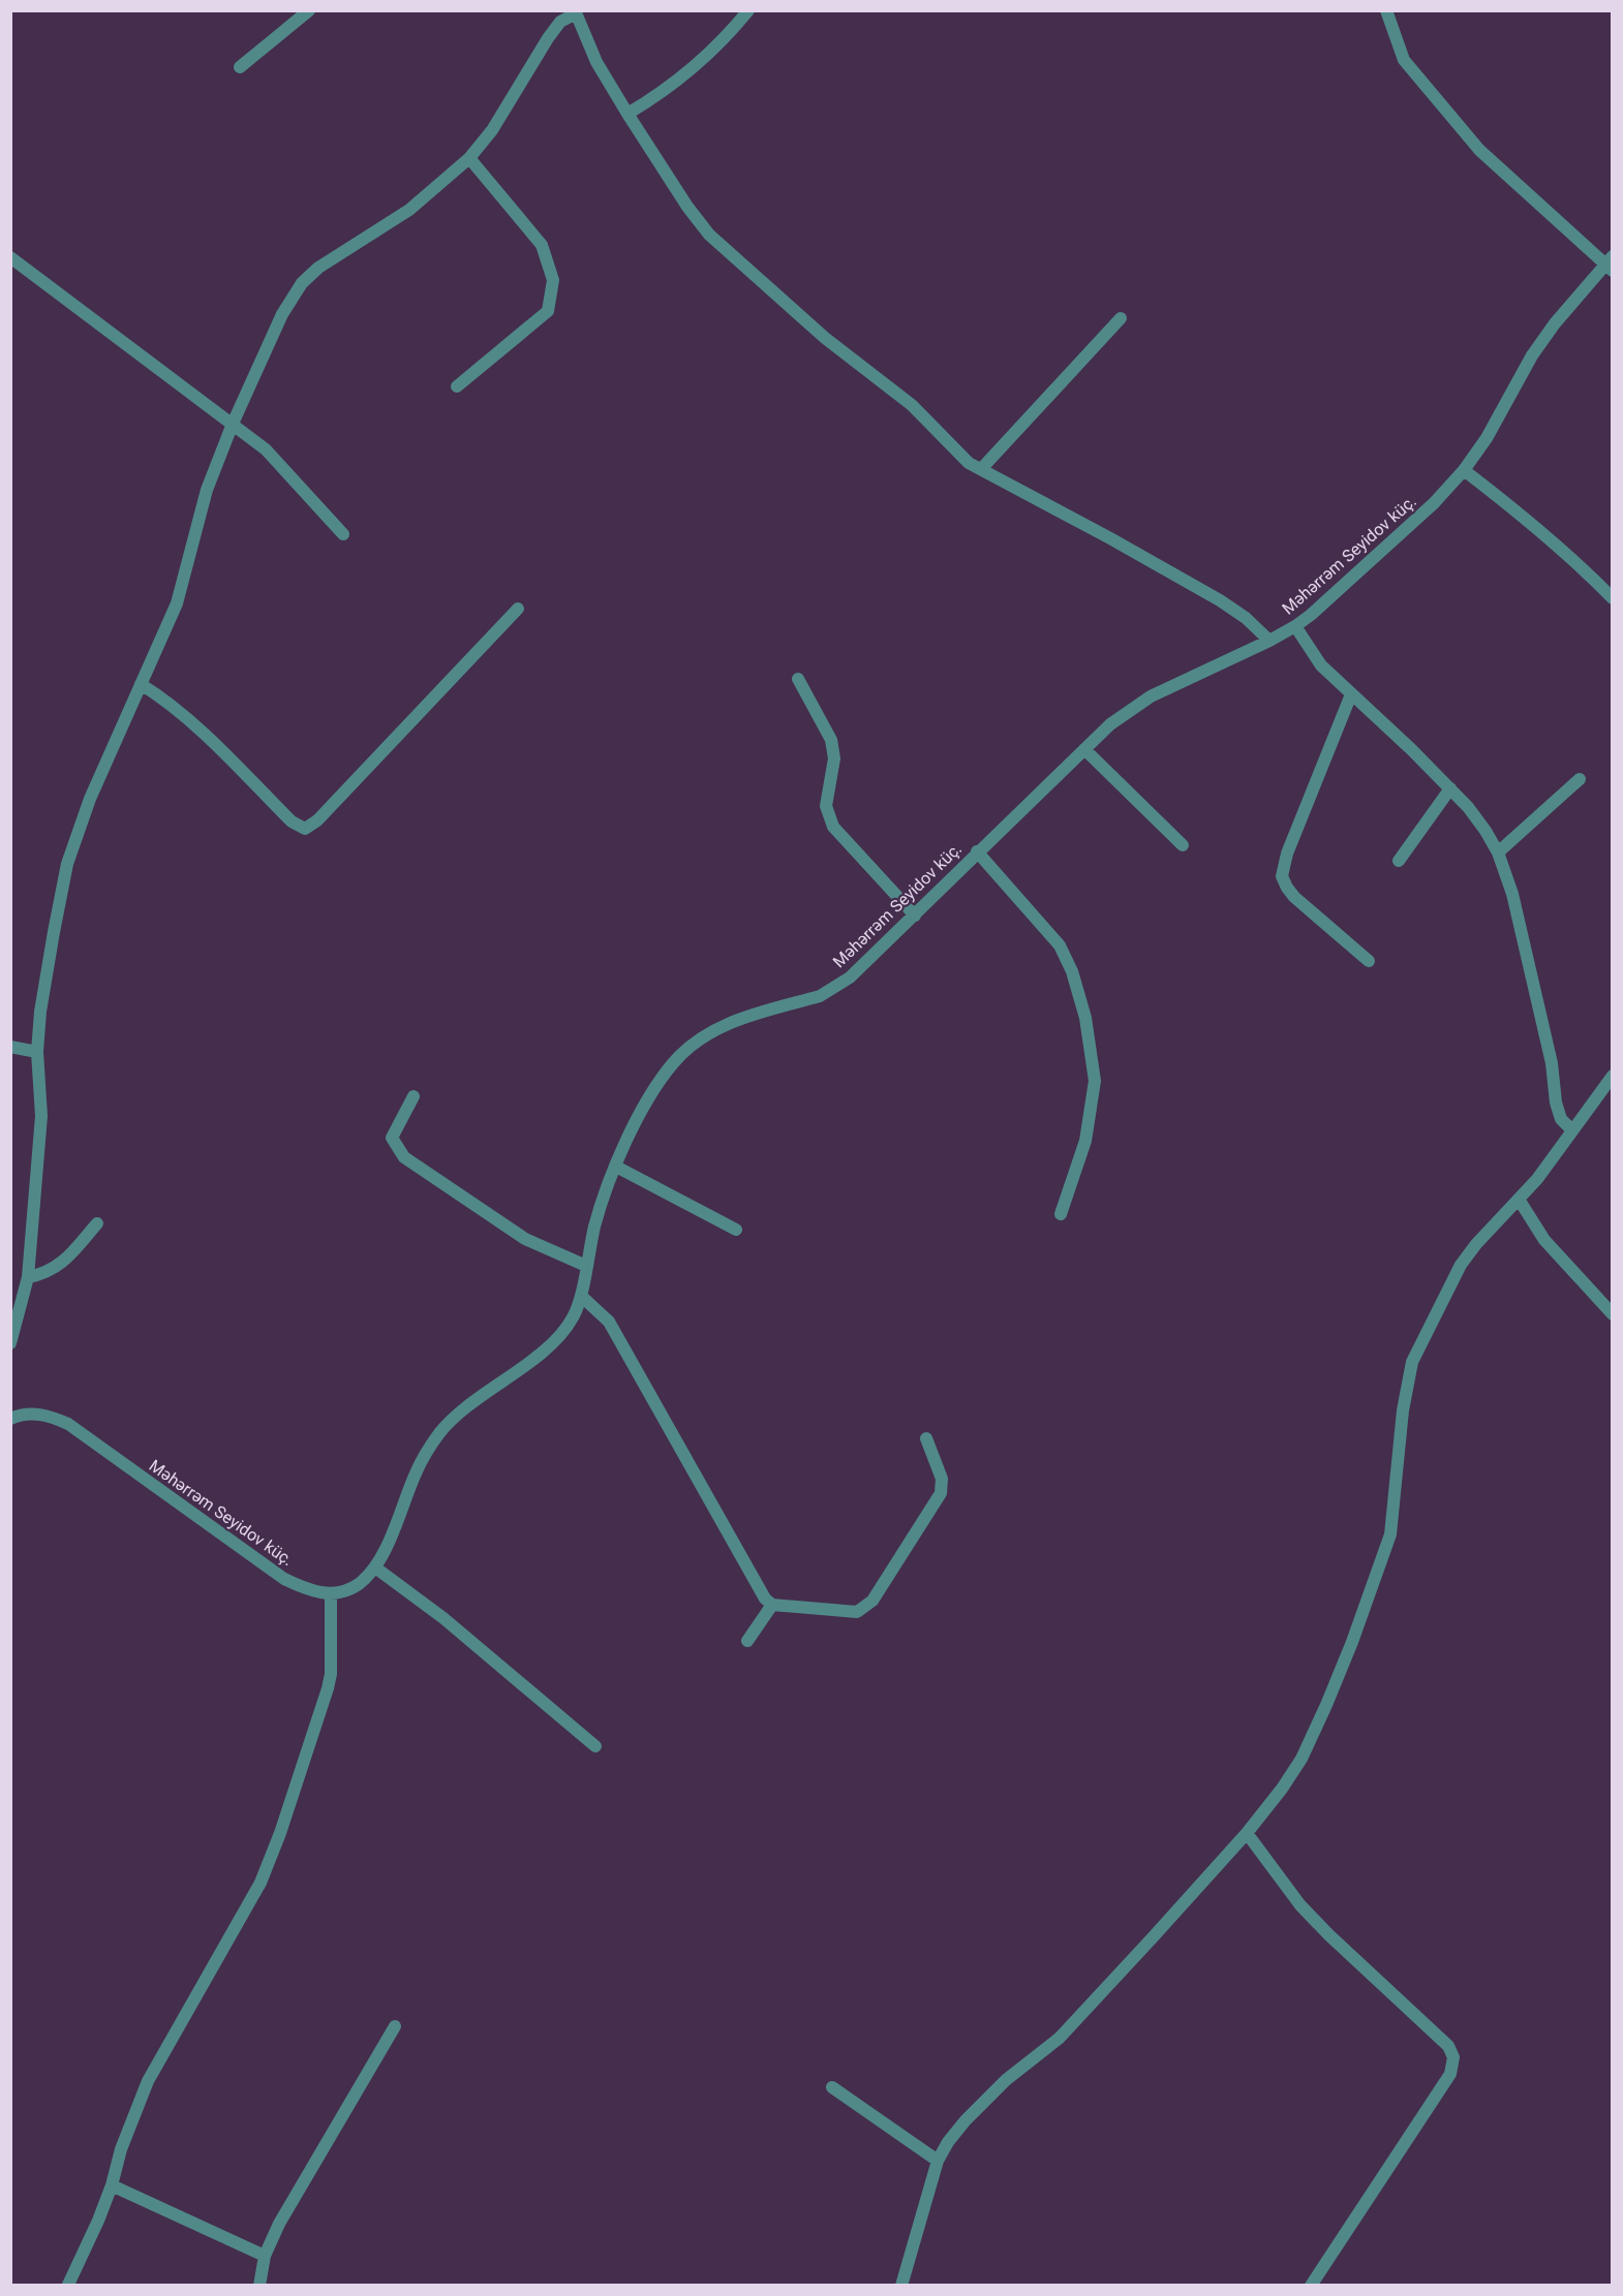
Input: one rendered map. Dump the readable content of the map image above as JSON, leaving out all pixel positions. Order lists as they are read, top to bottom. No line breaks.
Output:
{"streets":{"street":["Məhərrəm Seyidov küç."]}}
